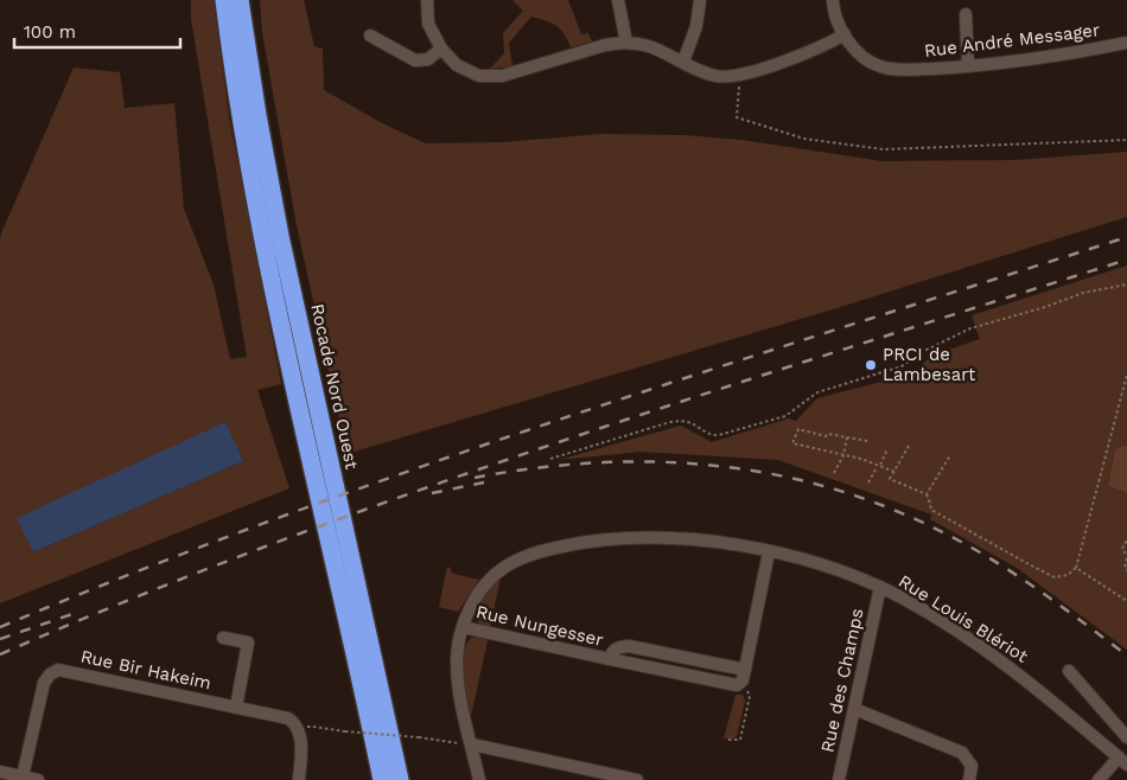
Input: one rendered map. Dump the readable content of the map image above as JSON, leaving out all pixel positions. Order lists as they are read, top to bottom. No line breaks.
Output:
{"streets":{"highway":["Rocade Nord Ouest"],"street":["Rue André Messager","Rue Louis Blériot","Rue Nungesser","Rue Bir Hakeim","Rue des Champs"]},"crossings":[["Rue Louis Blériot","Rue Nungesser"],["Rue Louis Blériot","Rue des Champs"]],"places":["PRCI de Lambesart"],"scale_bar":"100 m"}
